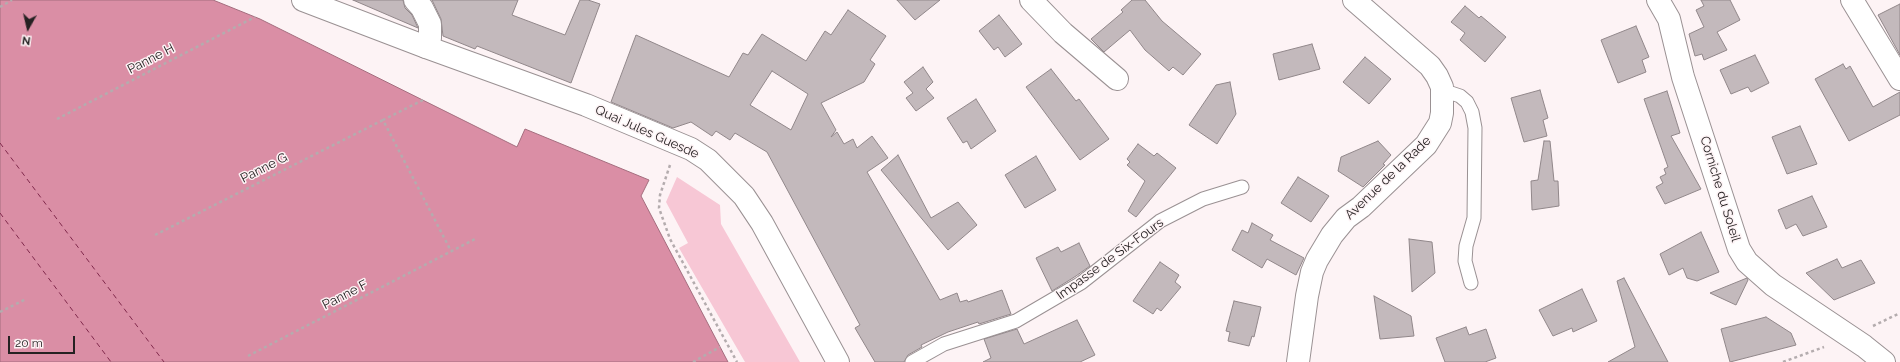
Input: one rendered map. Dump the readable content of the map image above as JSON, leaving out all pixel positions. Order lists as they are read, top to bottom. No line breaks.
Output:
{"streets":{"street":["Quai Jules Guesde","Avenue de la Rade","Corniche du Soleil"],"lane":["Impasse de Six-Fours"],"path":["Panne H","Panne G","Panne F"]},"scale_bar":"20 m","north":"bottom"}
